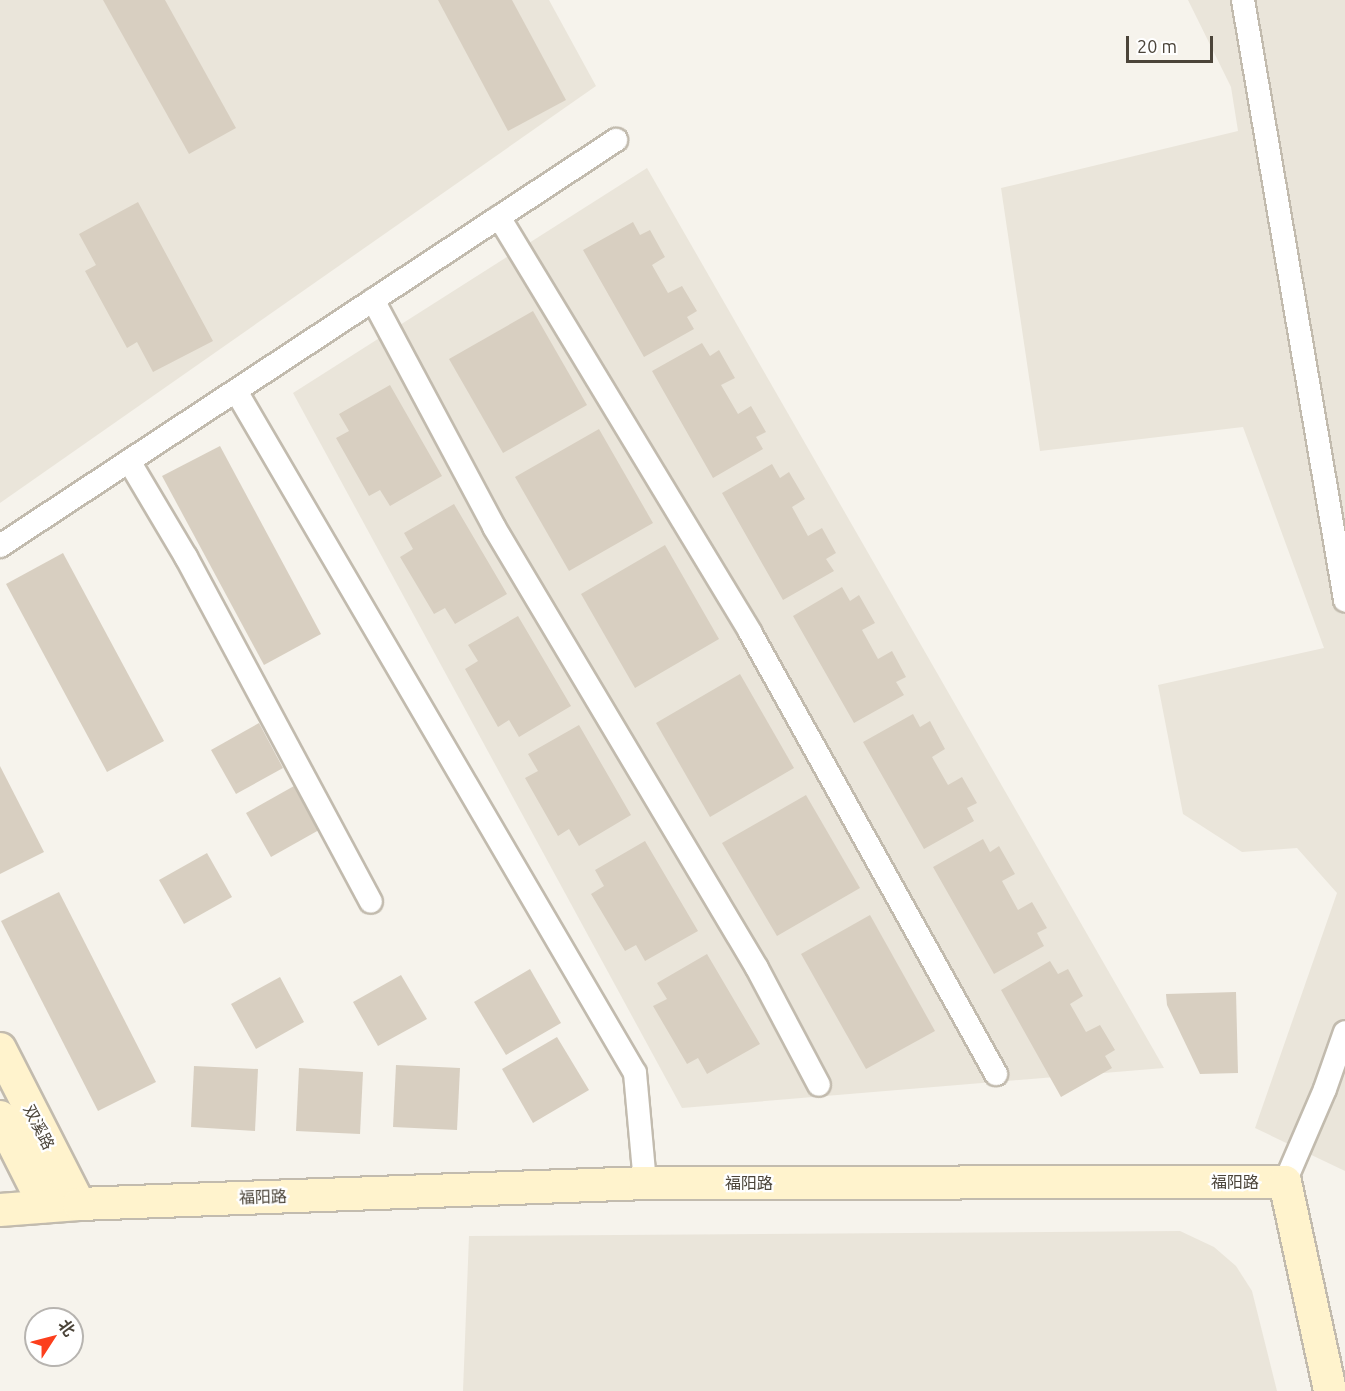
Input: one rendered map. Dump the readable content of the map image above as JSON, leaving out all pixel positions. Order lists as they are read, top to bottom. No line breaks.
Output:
{"streets":{"street":["双溪路","福阳路"]},"crossings":[["双溪路","福阳路"]],"scale_bar":"20 m","north":"top right"}
